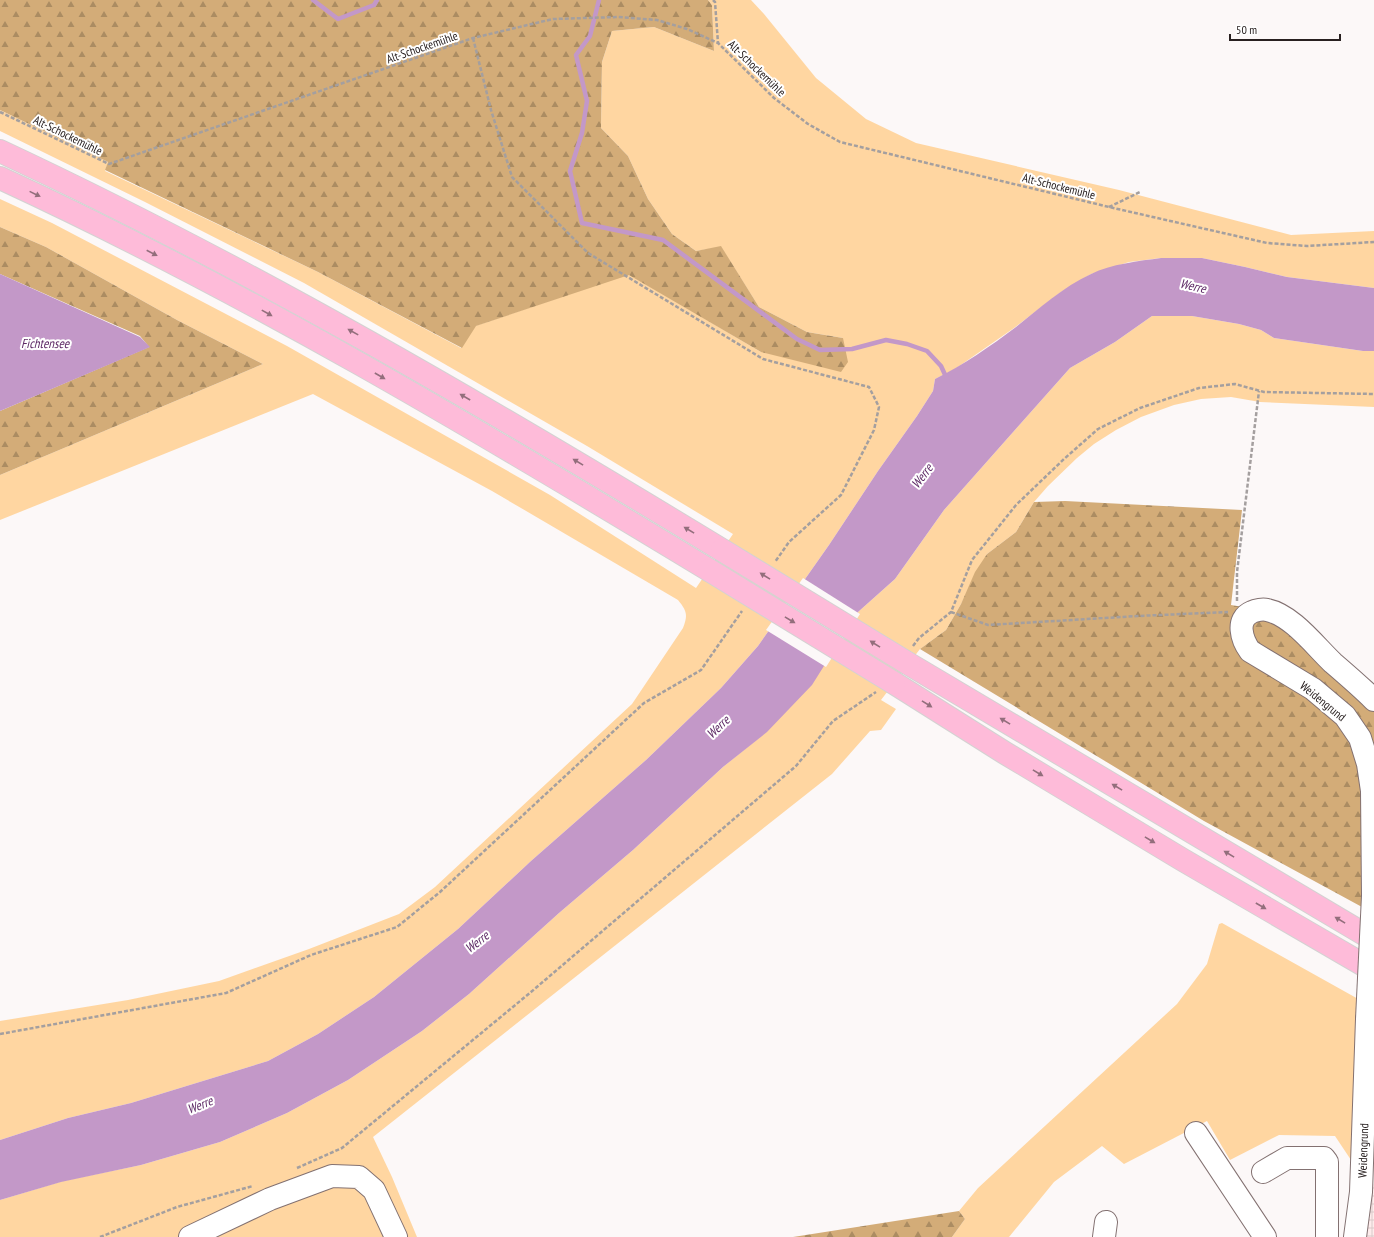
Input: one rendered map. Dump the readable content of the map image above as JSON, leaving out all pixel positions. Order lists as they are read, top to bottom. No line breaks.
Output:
{"streets":{"street":["Weidengrund"],"path":["Alt-Schockemühle"]},"water":["Werre","Fichtensee"],"scale_bar":"50 m"}
